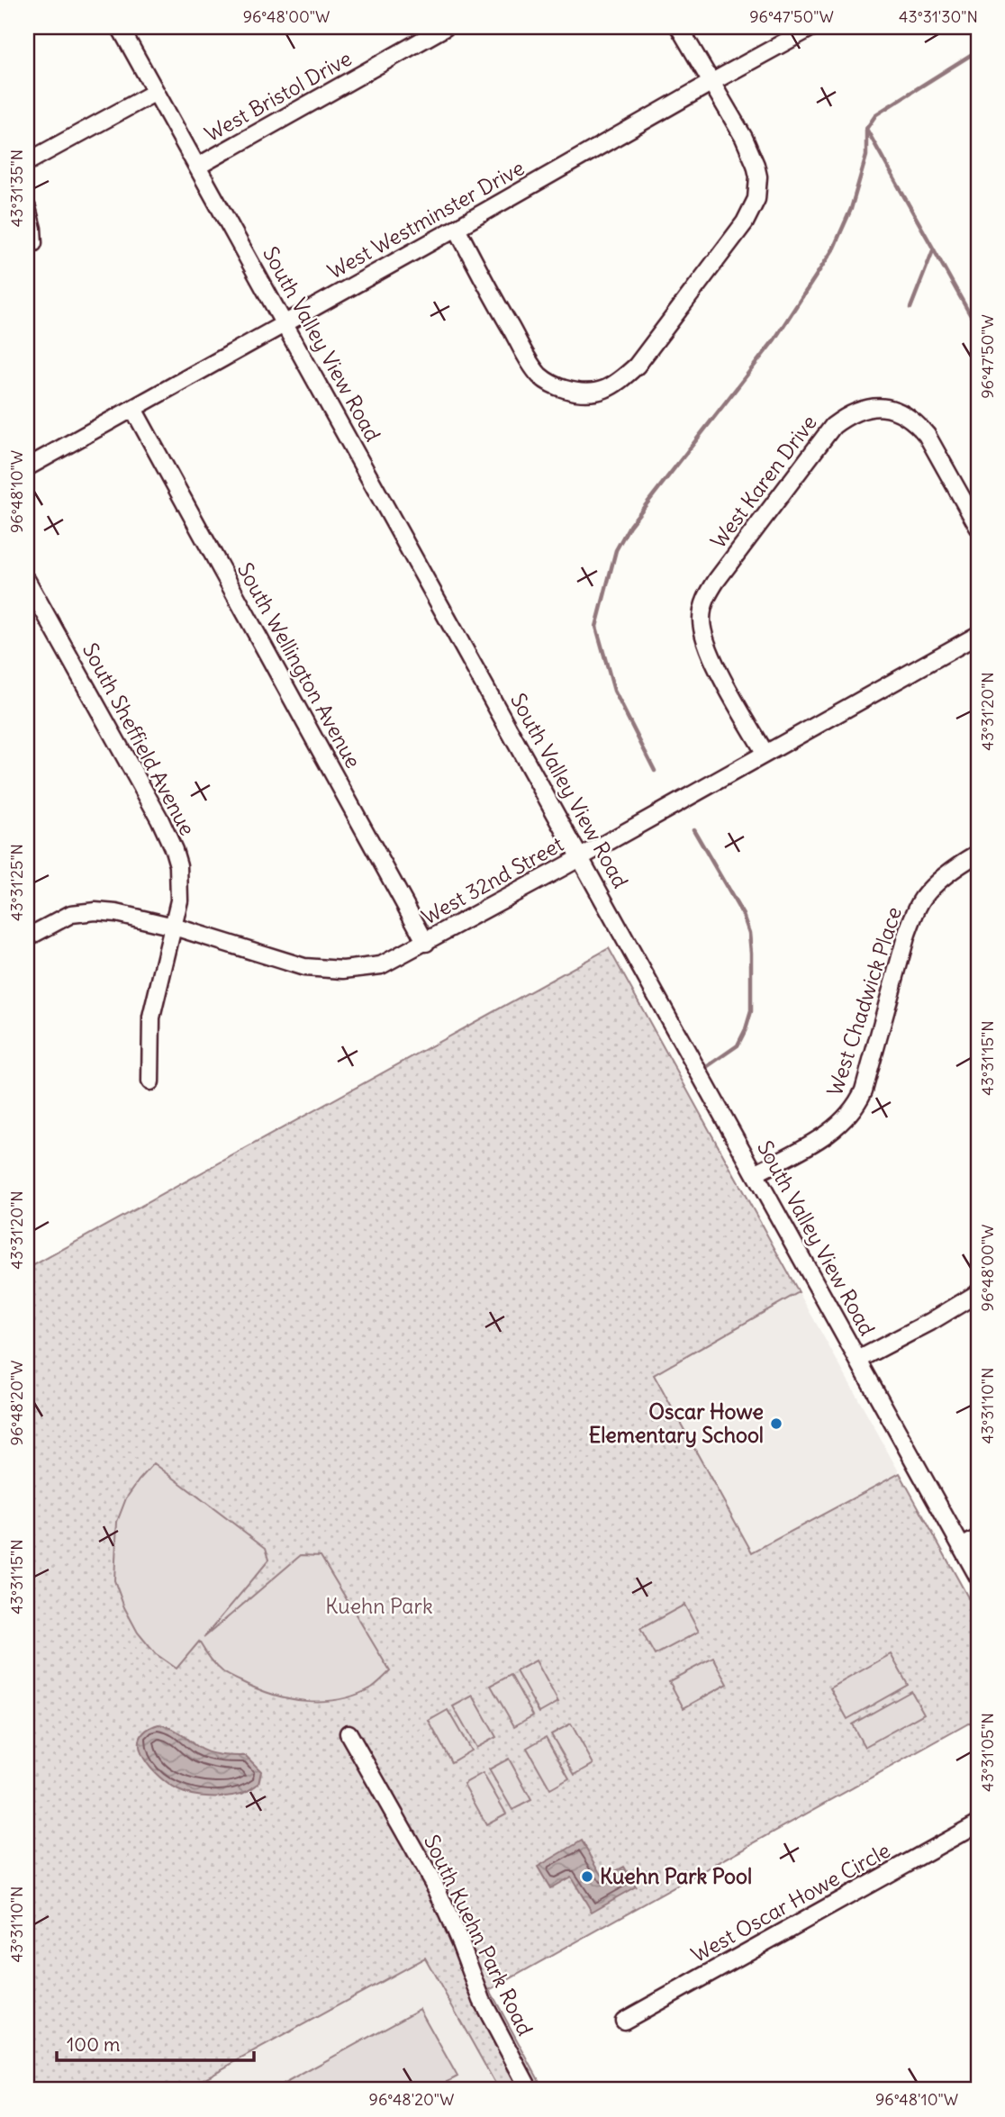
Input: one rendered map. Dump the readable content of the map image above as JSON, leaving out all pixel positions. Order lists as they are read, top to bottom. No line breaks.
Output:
{"streets":{"street":["West Bristol Drive","West Westminster Drive","South Valley View Road","West Karen Drive","South Wellington Avenue","South Sheffield Avenue","West 32nd Street","West Chadwick Place","West Oscar Howe Circle","South Kuehn Park Road"]},"crossings":[["West Bristol Drive","South Valley View Road"],["West Westminster Drive","South Valley View Road"],["West Westminster Drive","South Wellington Avenue"],["South Valley View Road","West 32nd Street"],["South Valley View Road","West Chadwick Place"],["West Karen Drive","West 32nd Street"],["South Wellington Avenue","West 32nd Street"],["South Sheffield Avenue","West 32nd Street"]],"parks":["Kuehn Park"],"places":["Oscar Howe Elementary School","Kuehn Park Pool"],"scale_bar":"100 m","coordinates":["96°48'00\"W","96°47'50\"W","43°31'30\"N","43°31'35\"N","96°48'10\"W","43°31'20\"N","43°31'25\"N","43°31'15\"N","96°48'20\"W","43°31'10\"N","43°31'05\"N"]}
